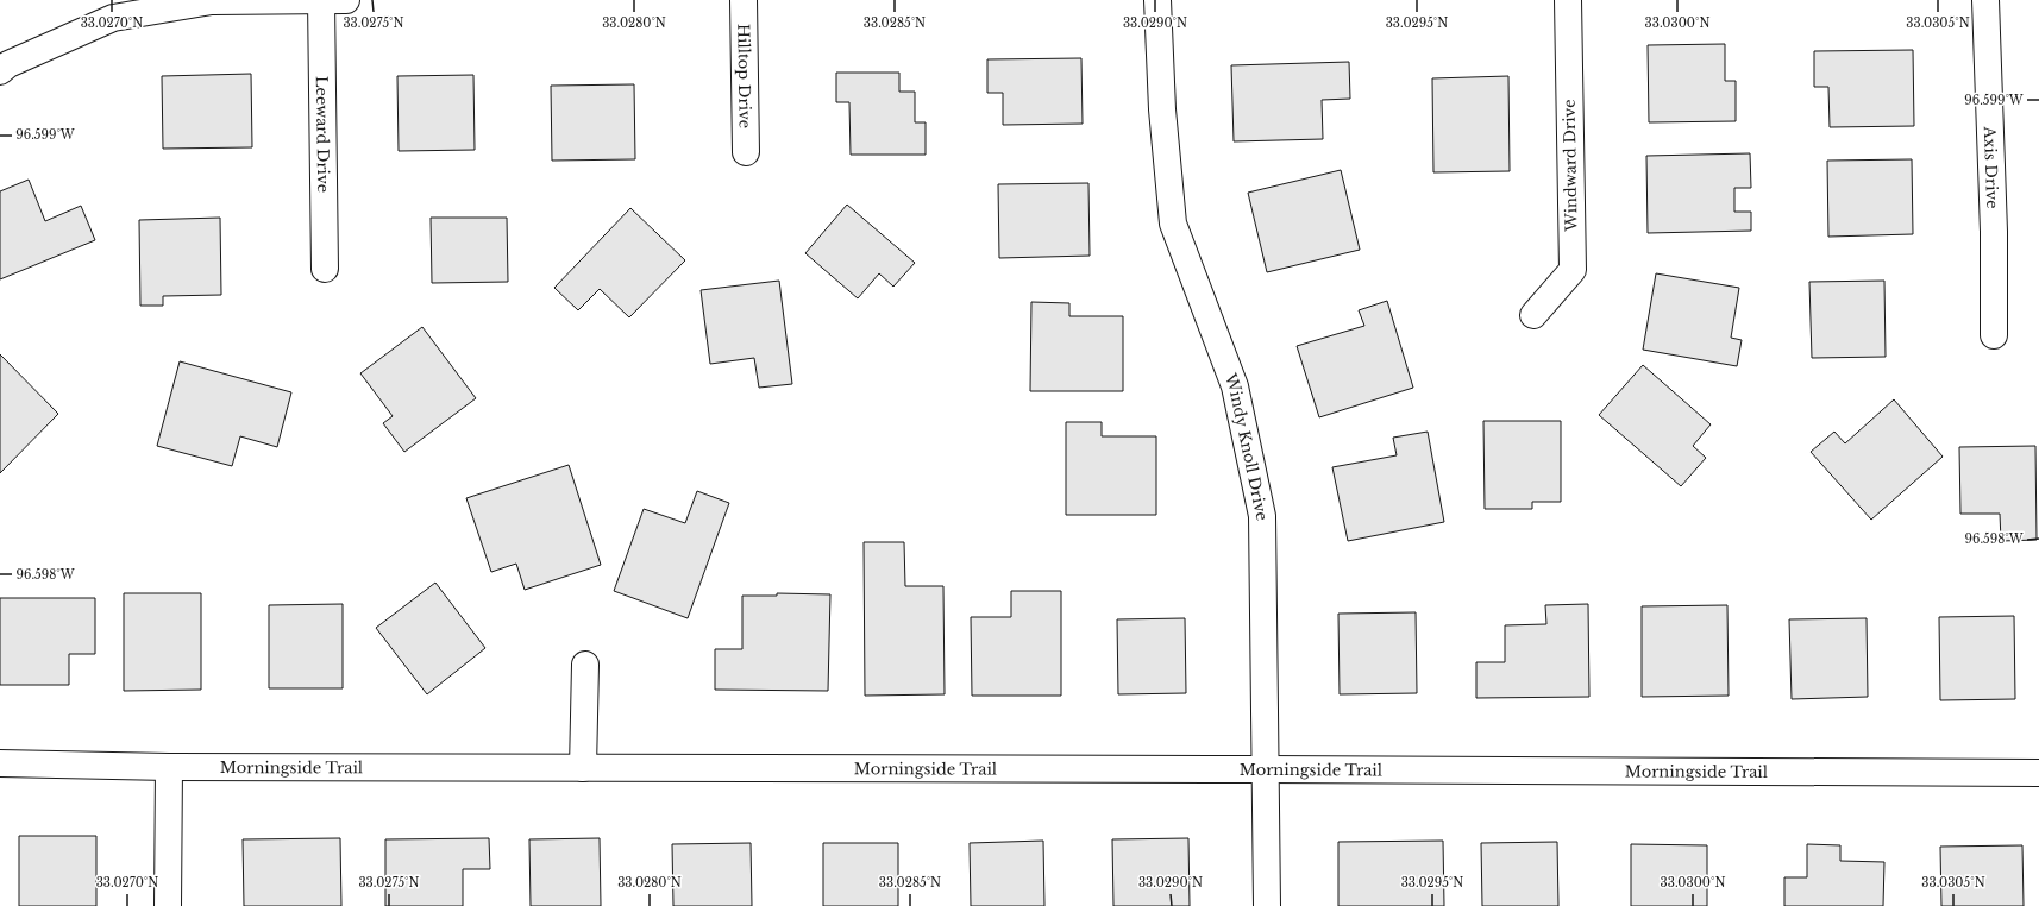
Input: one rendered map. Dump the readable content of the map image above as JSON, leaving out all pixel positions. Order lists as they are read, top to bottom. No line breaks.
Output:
{"streets":{"street":["Hilltop Drive","Leeward Drive","Windward Drive","Axis Drive","Windy Knoll Drive","Morningside Trail"]},"crossings":[["Windy Knoll Drive","Morningside Trail"]],"coordinates":["33.0270°N","33.0275°N","33.0280°N","33.0285°N","33.0290°N","33.0295°N","33.0300°N","33.0305°N","96.599°W","96.598°W"]}
